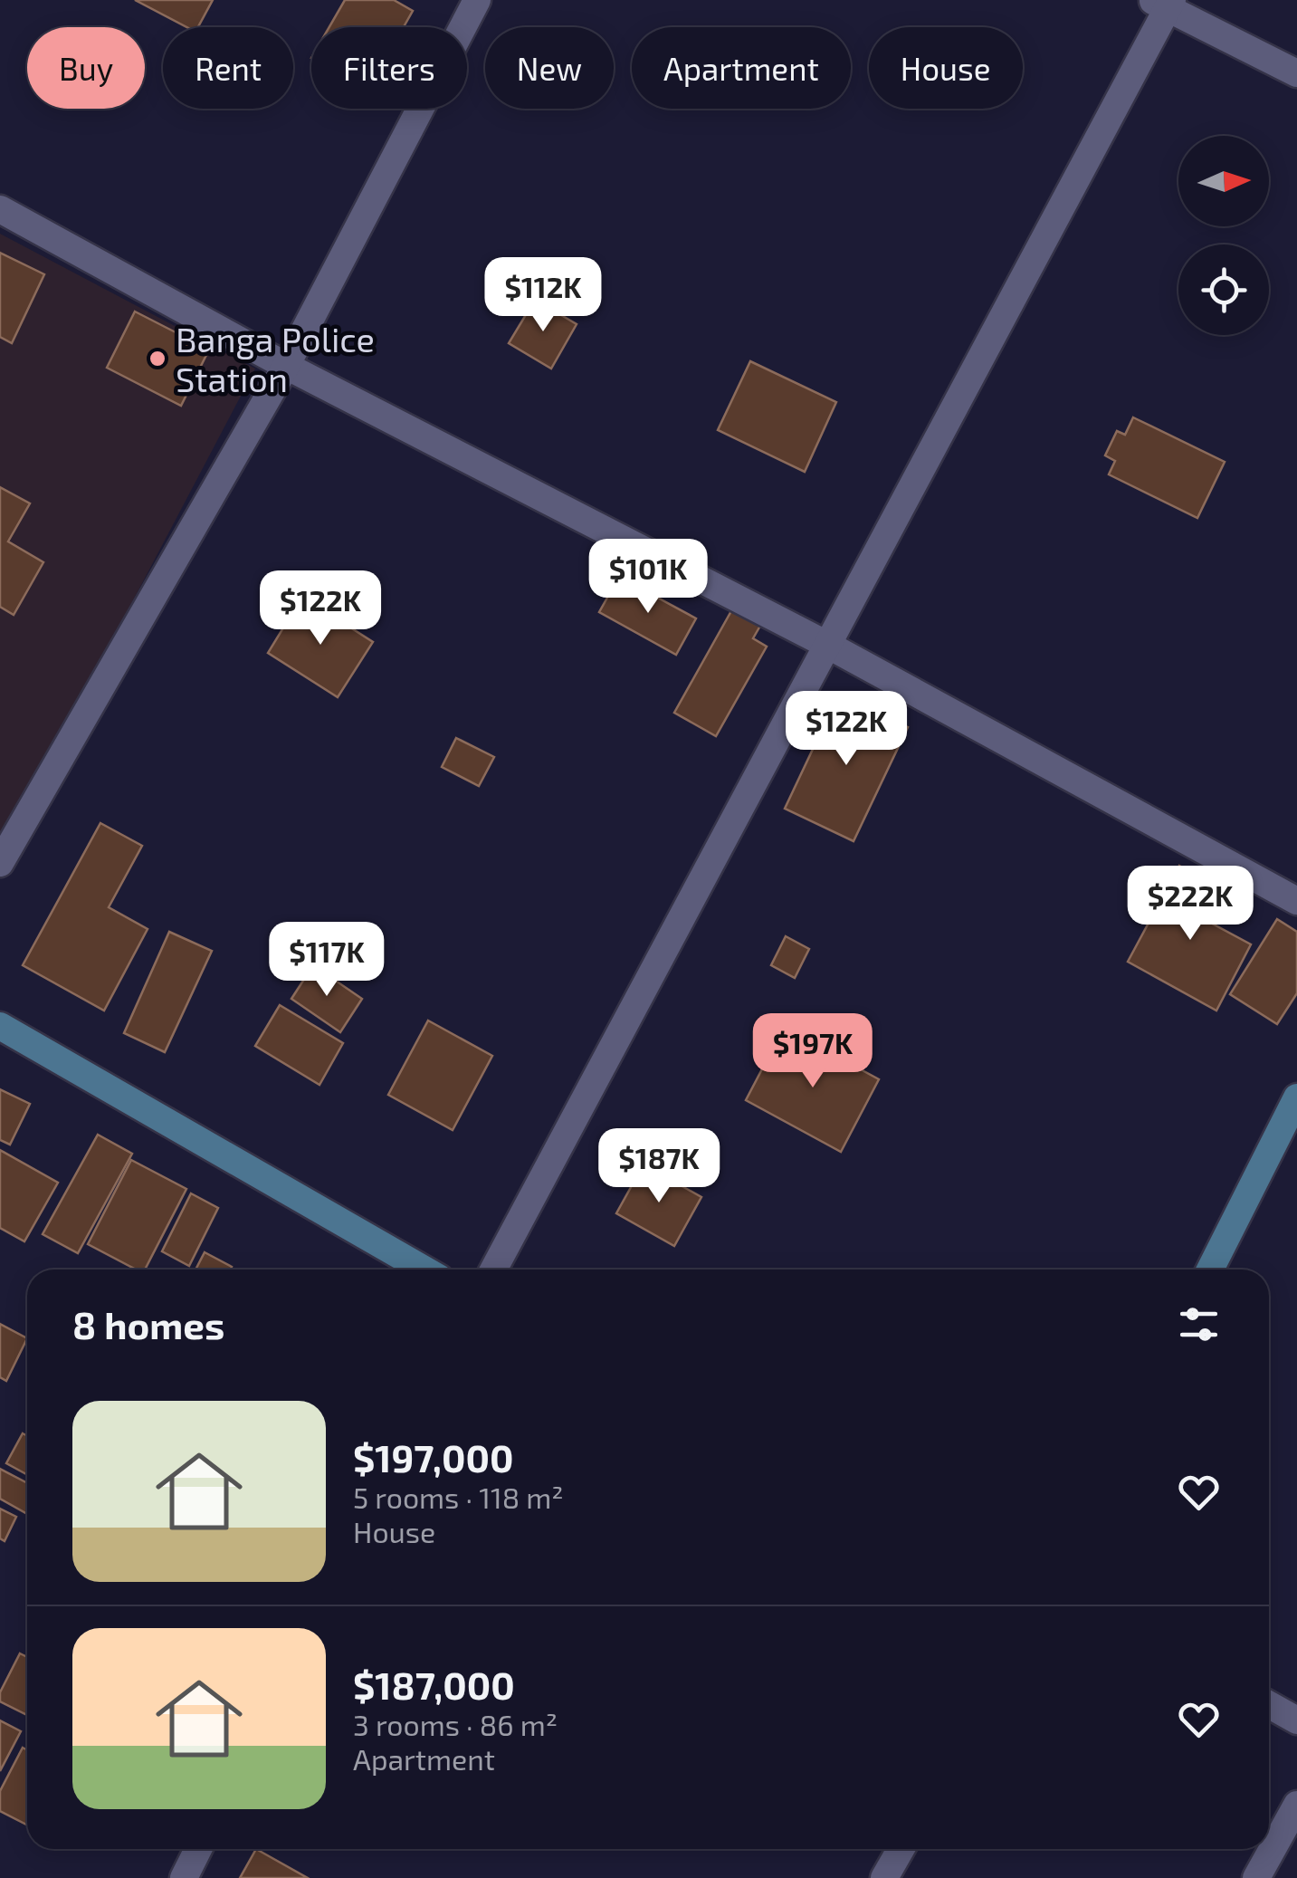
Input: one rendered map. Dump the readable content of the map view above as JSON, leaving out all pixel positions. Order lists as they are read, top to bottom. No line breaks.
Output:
{"places":["Banga Police Station"],"north":"right","page":{"chip":["Buy","Rent","Filters","New","Apartment","House"],"price":["$112K","$101K","$122K","$122K","$222K","$117K","$197K","$187K"],"heading":"8 homes","list":[{"name":"$197,000","note":"5 rooms · 118 m² · House"},{"name":"$187,000","note":"3 rooms · 86 m² · Apartment"}]}}
